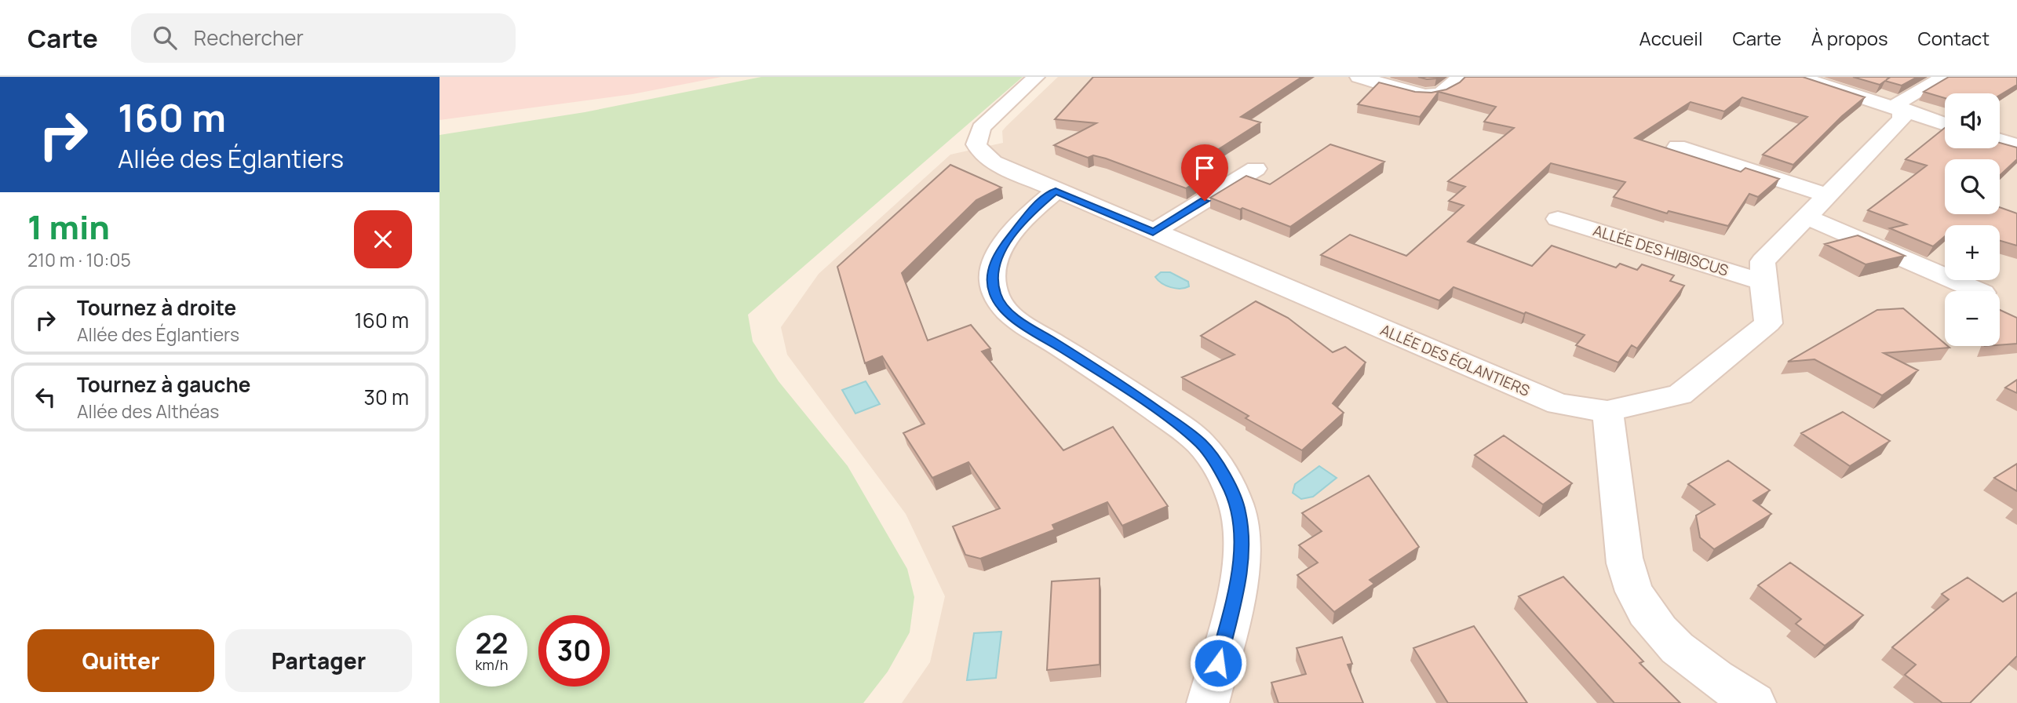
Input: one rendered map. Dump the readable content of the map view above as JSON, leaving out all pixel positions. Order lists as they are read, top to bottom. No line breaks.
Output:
{"streets":{"street":["ALLÉE DES HIBISCUS","ALLÉE DES ÉGLANTIERS"]},"crossings":[["ALLÉE DES HIBISCUS","ALLÉE DES ÉGLANTIERS"]],"page":{"header":"Carte","search":"Rechercher","nav":["Accueil","Carte","À propos","Contact"],"turn":["160 m","Allée des Églantiers"],"map_buttons":["+","−"],"heading":["1 min","210 m · 10:05"],"list":[{"name":"Tournez à droite","note":"Allée des Églantiers","value":"160 m"},{"name":"Tournez à gauche","note":"Allée des Althéas","value":"30 m"}],"speed":"22 km/h","limit":"30","buttons":["Quitter","Partager"]}}
